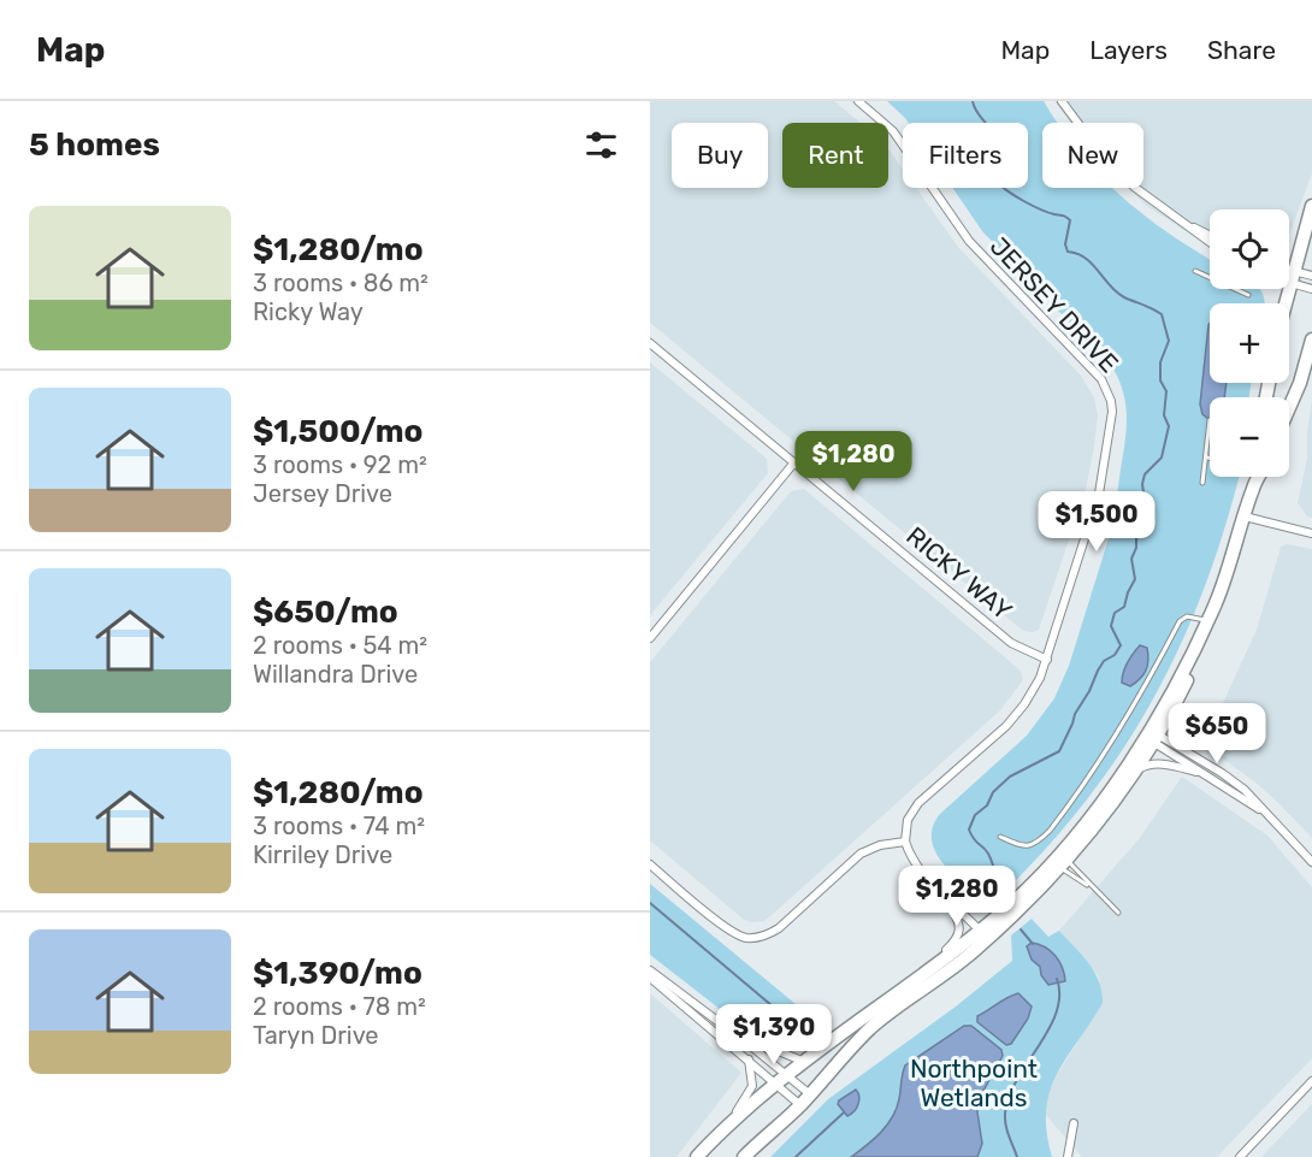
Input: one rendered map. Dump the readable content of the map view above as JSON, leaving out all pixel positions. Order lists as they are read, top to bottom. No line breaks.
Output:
{"streets":{"street":["JERSEY DRIVE","RICKY WAY"]},"crossings":[["JERSEY DRIVE","RICKY WAY"]],"parks":["Northpoint Wetlands"],"page":{"header":"Map","nav":["Map","Layers","Share"],"heading":"5 homes","chip":["Buy","Rent","Filters","New"],"list":[{"name":"$1,280/mo","note":"3 rooms · 86 m² · Ricky Way"},{"name":"$1,500/mo","note":"3 rooms · 92 m² · Jersey Drive"},{"name":"$650/mo","note":"2 rooms · 54 m² · Willandra Drive"},{"name":"$1,280/mo","note":"3 rooms · 74 m² · Kirriley Drive"},{"name":"$1,390/mo","note":"2 rooms · 78 m² · Taryn Drive"}],"map_buttons":["+","−"],"price":["$1,280","$1,500","$650","$1,280","$1,390"]}}
